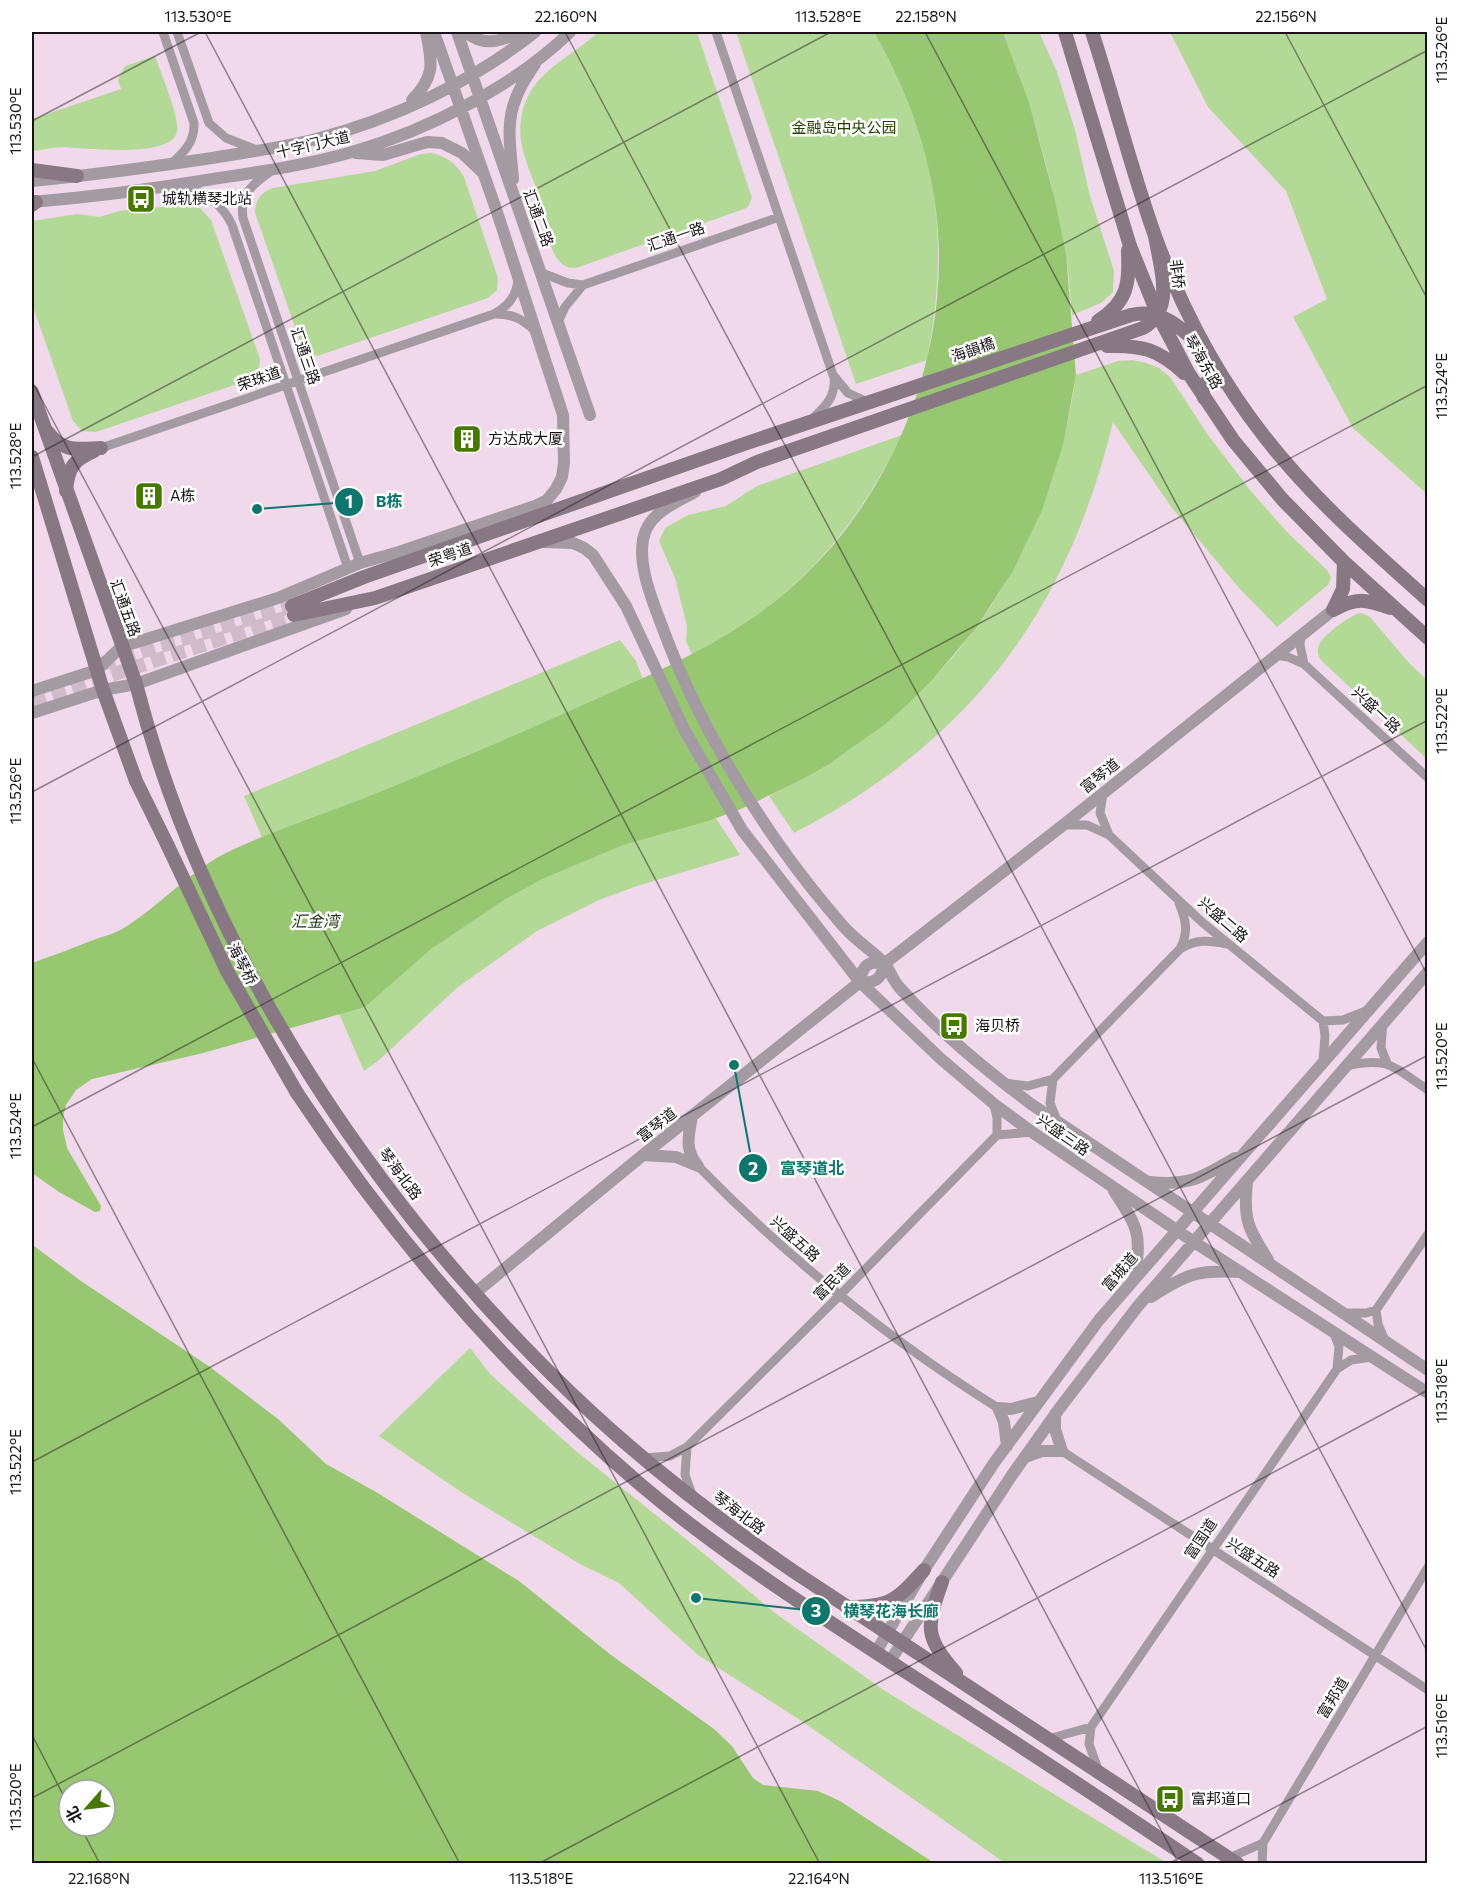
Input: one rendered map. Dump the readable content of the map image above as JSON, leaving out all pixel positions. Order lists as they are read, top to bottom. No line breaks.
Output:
{"streets":{"main road":["非桥","海韻橋","琴海东路","荣粤道","汇通五路","海琴桥","琴海北路"],"street":["十字门大道","汇通二路","汇通一路","汇通三路","荣珠道","兴盛一路","富琴道","兴盛二路","兴盛三路","兴盛五路","富城道","富民道","富国道","富邦道"]},"crossings":[["十字门大道","汇通二路"],["十字门大道","汇通三路"],["非桥","琴海东路"],["海韻橋","荣粤道"],["汇通三路","荣珠道"],["汇通三路","荣粤道"],["荣粤道","汇通五路"],["荣粤道","海琴桥"],["荣粤道","兴盛三路"],["汇通五路","海琴桥"],["兴盛一路","富琴道"],["富琴道","兴盛二路"],["富琴道","兴盛三路"],["富琴道","琴海北路"],["海琴桥","琴海北路"],["海琴桥","富城道"],["兴盛三路","富城道"],["琴海北路","富城道"],["兴盛五路","富民道"],["兴盛五路","富国道"],["兴盛五路","富邦道"]],"water":["汇金湾"],"parks":["金融岛中央公园"],"places":{"bus stop":["城轨横琴北站","海贝桥","富邦道口"],"building":["方达成大厦","A栋"],"other":["B栋","富琴道北","横琴花海长廊"]},"north":"bottom left","coordinates":["113.530°E","22.160°N","113.528°E","22.158°N","22.156°N","113.526°E","113.524°E","113.522°E","113.520°E","113.518°E","113.516°E","22.168°N","22.164°N"]}
